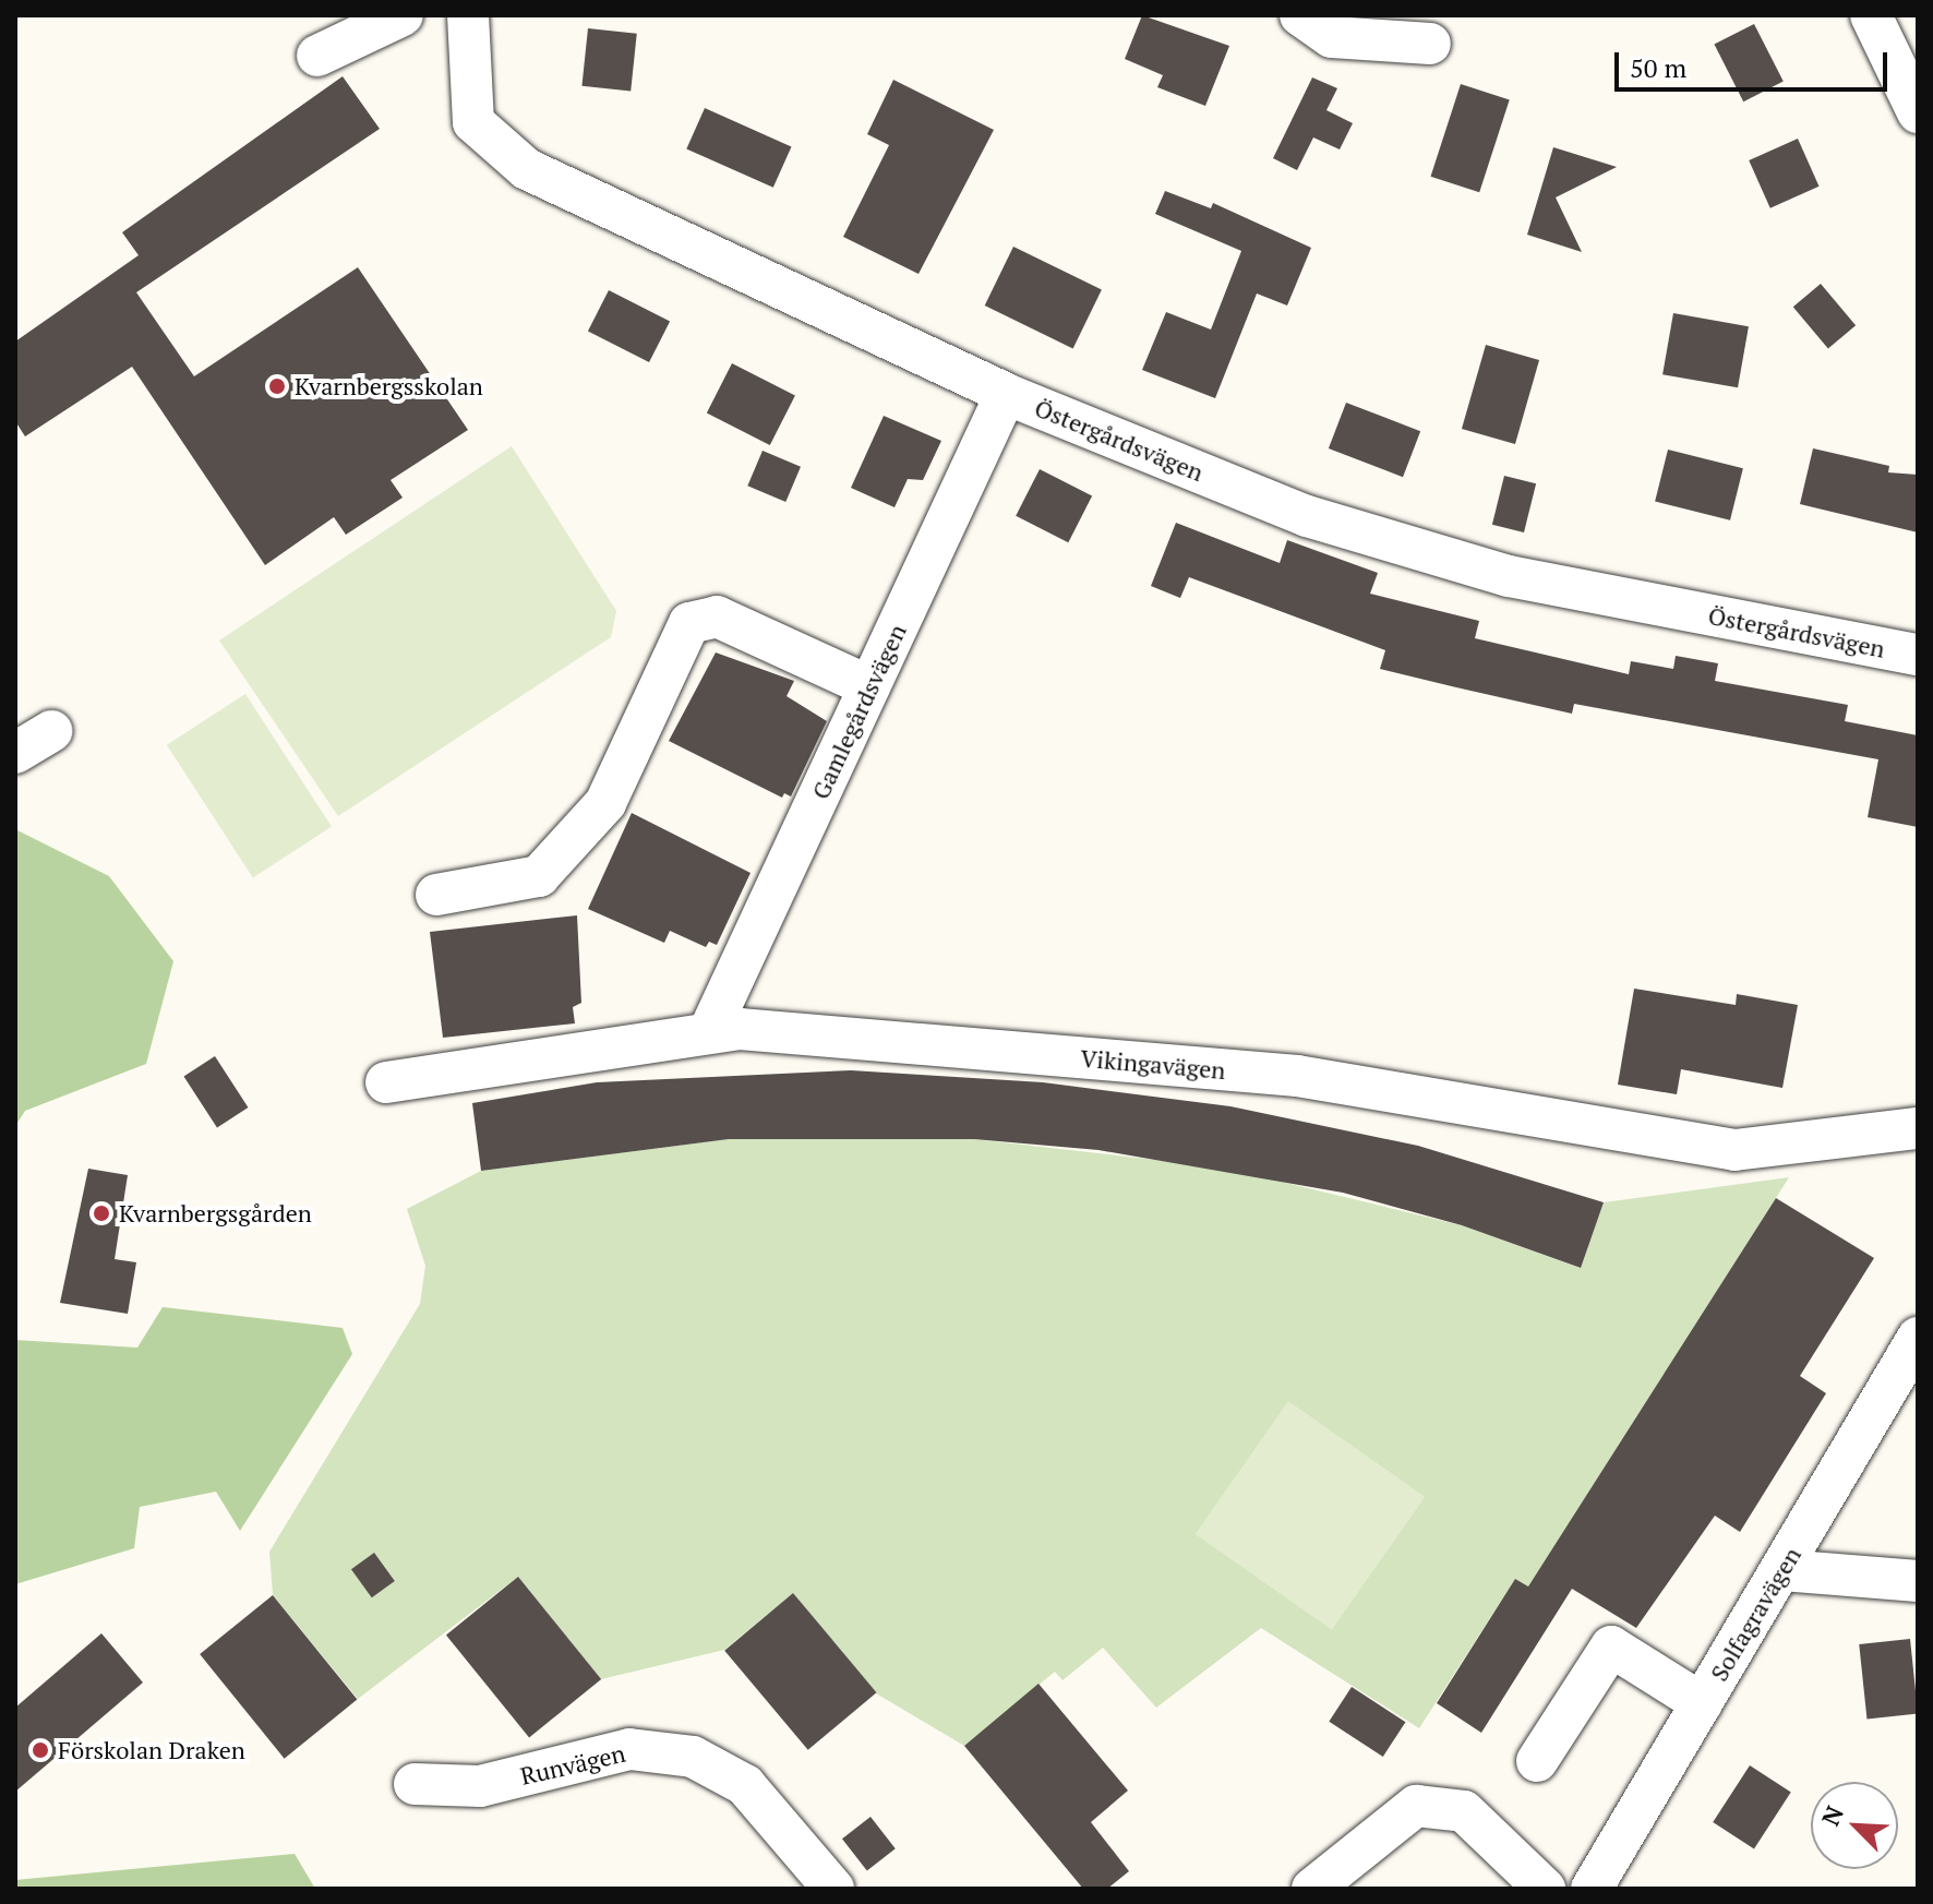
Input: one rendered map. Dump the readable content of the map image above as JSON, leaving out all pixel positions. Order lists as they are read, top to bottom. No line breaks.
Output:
{"streets":{"street":["Östergårdsvägen","Gamlegårdsvägen","Vikingavägen","Solfagravägen","Runvägen"]},"crossings":[["Östergårdsvägen","Gamlegårdsvägen"],["Gamlegårdsvägen","Vikingavägen"]],"places":["Kvarnbergsskolan","Kvarnbergsgården","Förskolan Draken"],"scale_bar":"50 m","north":"top left"}
